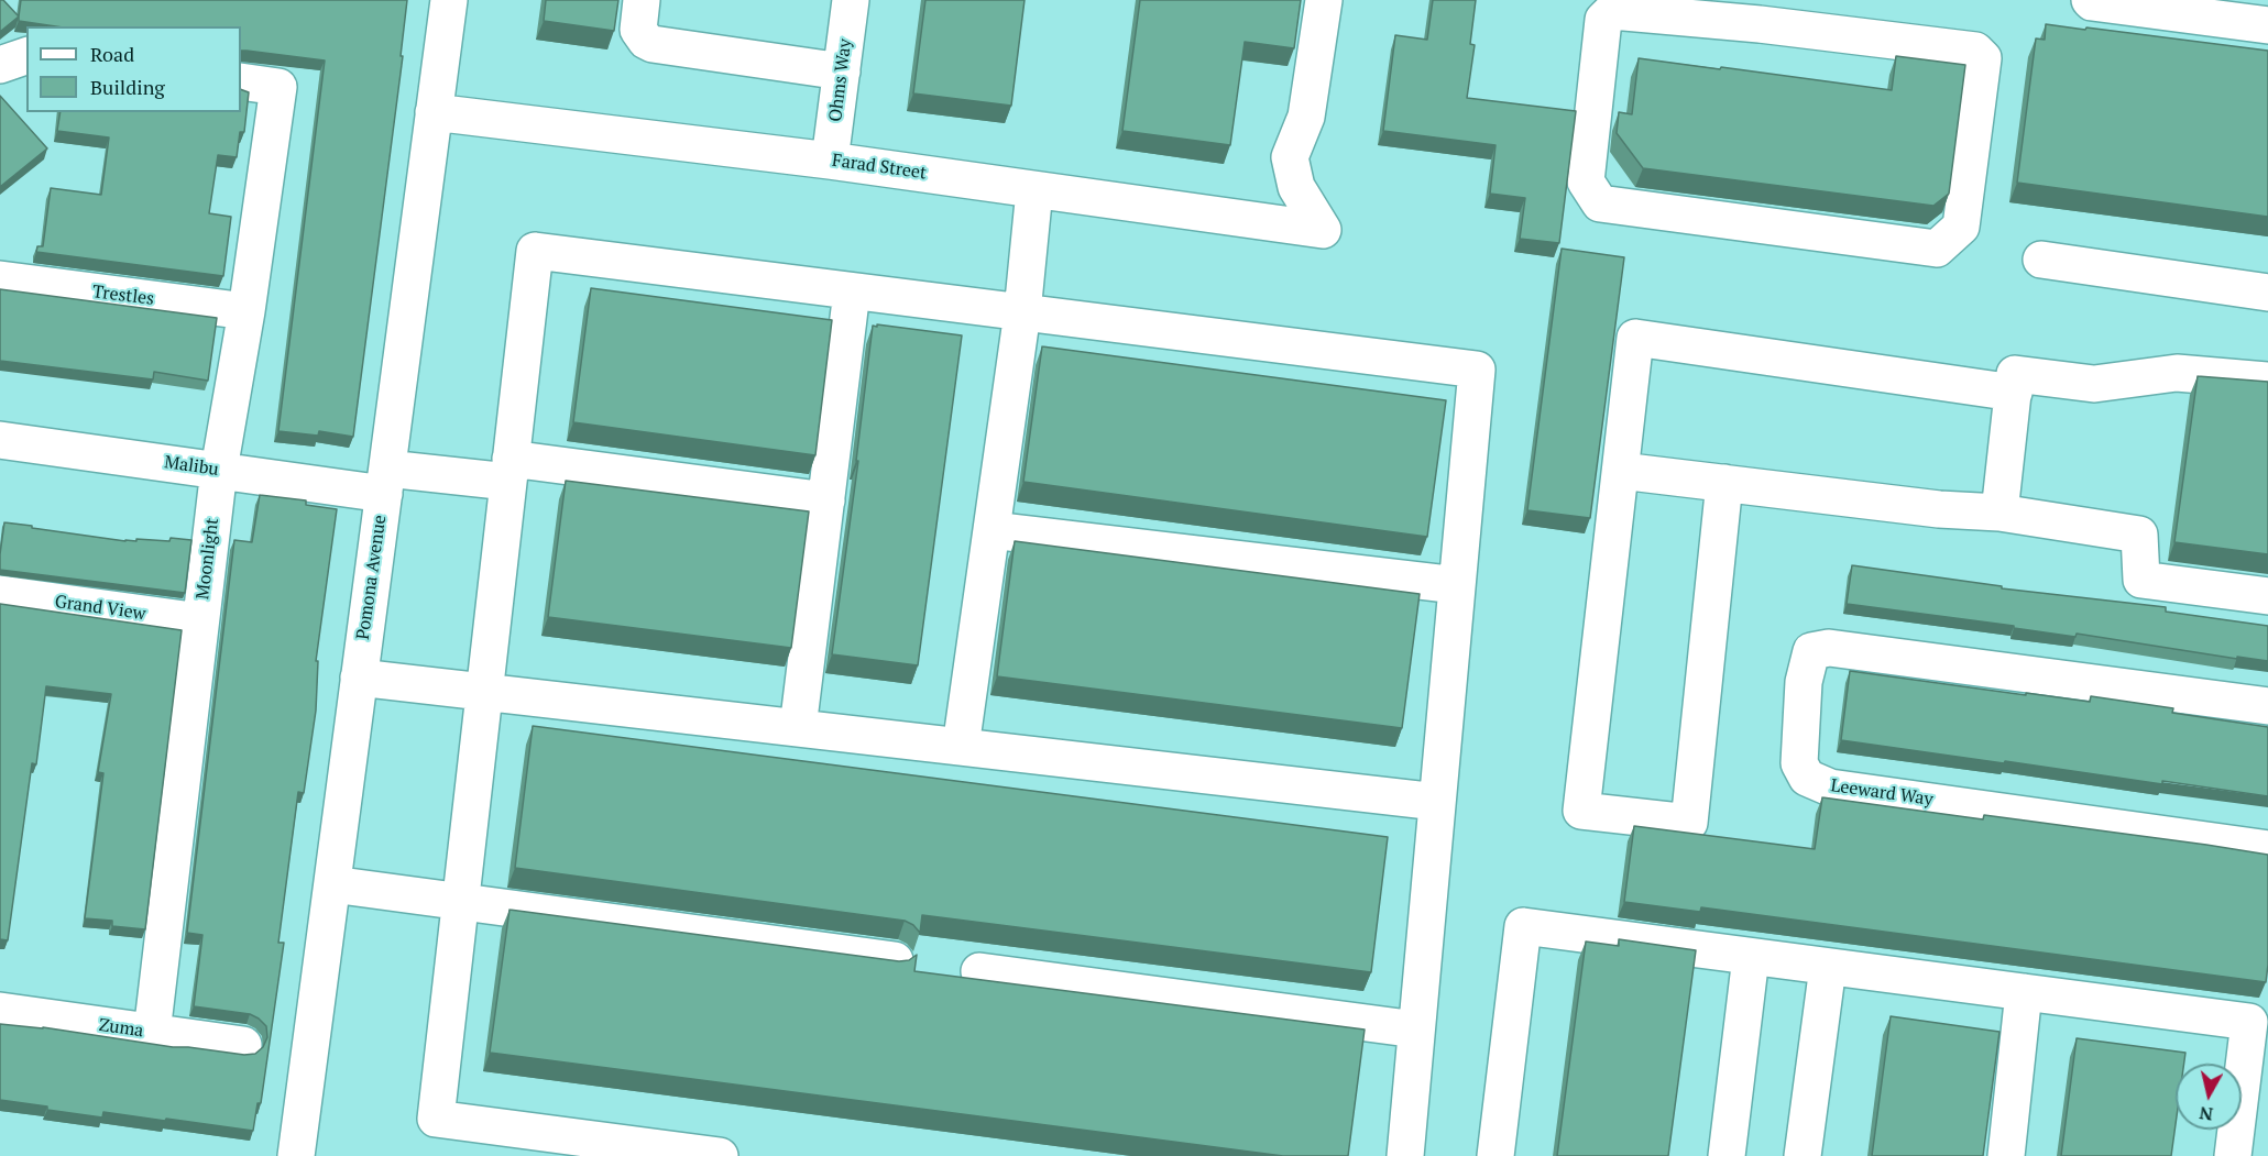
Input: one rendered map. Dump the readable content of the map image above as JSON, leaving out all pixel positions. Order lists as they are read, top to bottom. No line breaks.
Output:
{"streets":{"street":["Ohms Way","Farad Street","Trestles","Malibu","Moonlight","Pomona Avenue","Grand View","Leeward Way","Zuma"]},"crossings":[["Ohms Way","Farad Street"],["Farad Street","Pomona Avenue"],["Trestles","Moonlight"],["Malibu","Moonlight"],["Malibu","Pomona Avenue"],["Moonlight","Grand View"],["Moonlight","Zuma"]],"legend":["Road","Building"],"north":"bottom"}
